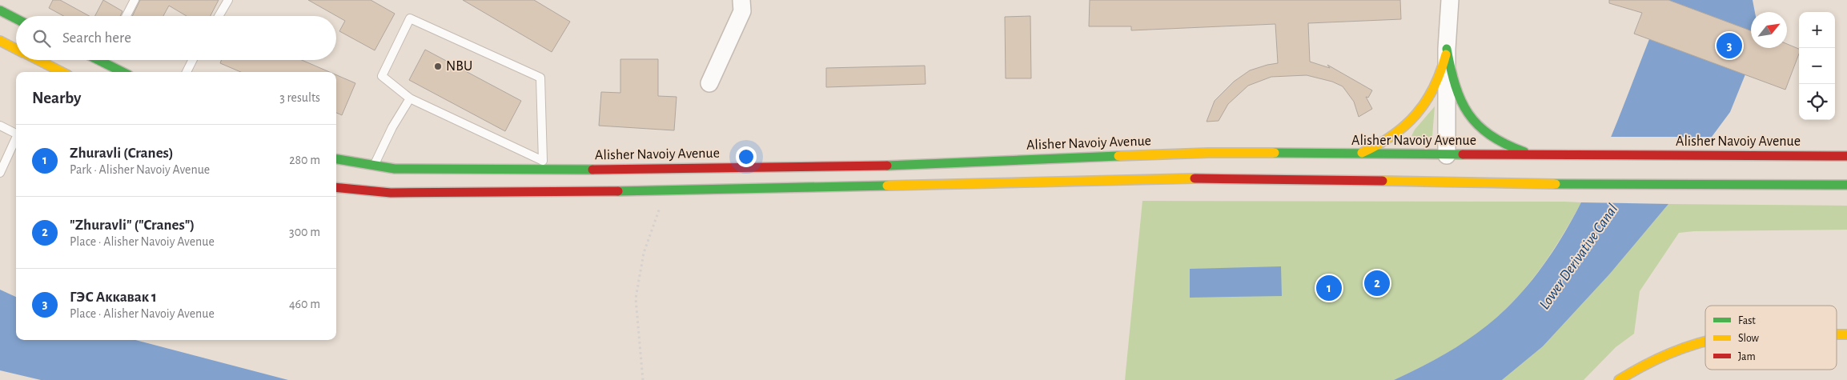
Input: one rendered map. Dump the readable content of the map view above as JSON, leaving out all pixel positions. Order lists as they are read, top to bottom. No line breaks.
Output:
{"streets":{"main road":["Alisher Navoiy Avenue"]},"water":["Lower Derivative Canal"],"places":["NBU"],"legend":["Fast","Slow","Jam"],"north":"top right","page":{"map_buttons":["+","−"],"search":"Search here","pins":["3","2","1"],"heading":["Nearby","3 results"],"list":[{"mark":"1","name":"Zhuravli (Cranes)","note":"Park · Alisher Navoiy Avenue","value":"280 m"},{"mark":"2","name":"\"Zhuravli\" (\"Cranes\")","note":"Place · Alisher Navoiy Avenue","value":"300 m"},{"mark":"3","name":"ГЭС Аккавак 1","note":"Place · Alisher Navoiy Avenue","value":"460 m"}]}}
